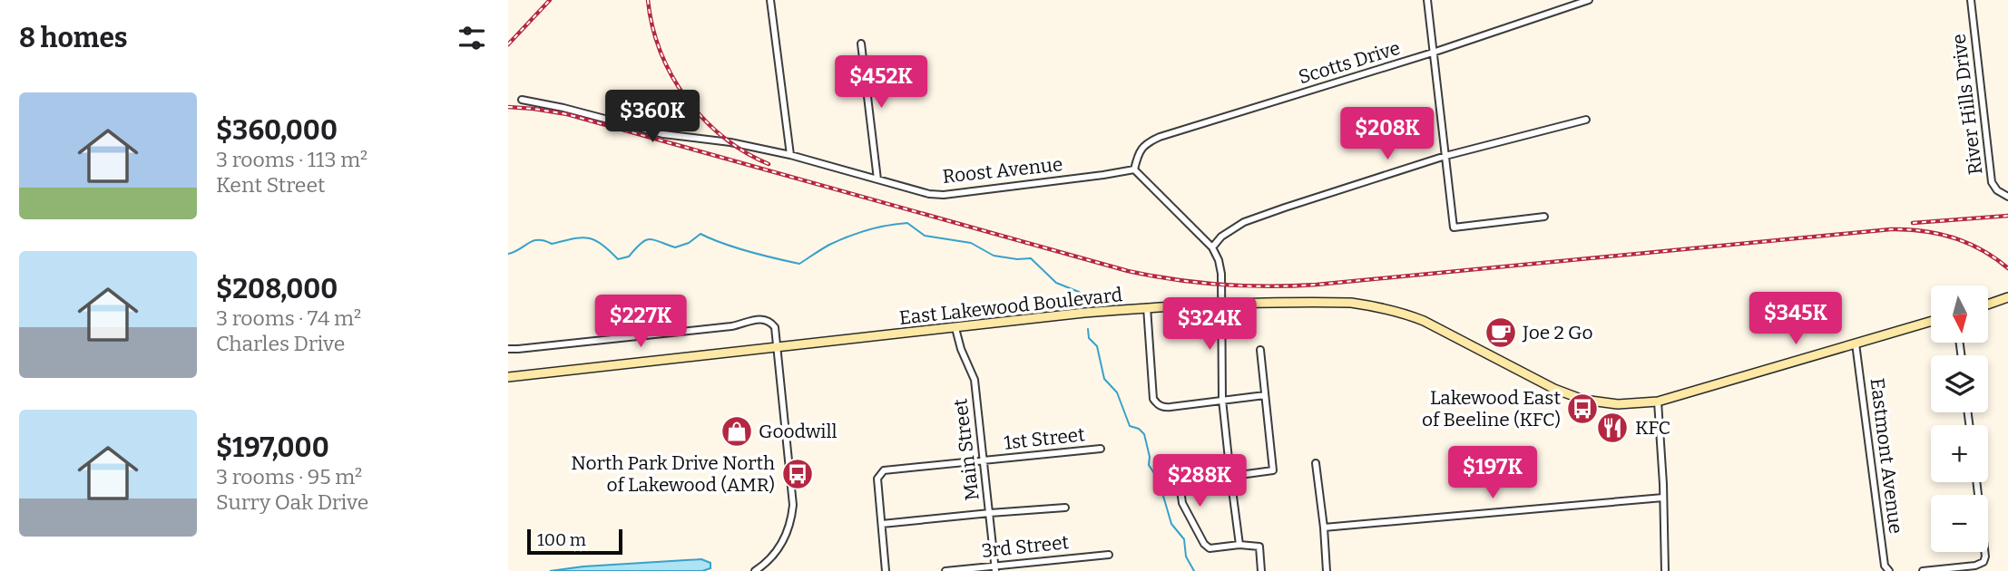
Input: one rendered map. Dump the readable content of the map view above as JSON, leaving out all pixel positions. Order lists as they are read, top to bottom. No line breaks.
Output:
{"streets":{"main road":["East Lakewood Boulevard"],"street":["Scotts Drive","River Hills Drive","Roost Avenue","1st Street","Main Street","Eastmont Avenue","3rd Street"]},"crossings":[["Scotts Drive","Roost Avenue"],["East Lakewood Boulevard","Main Street"],["East Lakewood Boulevard","Eastmont Avenue"],["1st Street","Main Street"],["Main Street","3rd Street"]],"places":{"cafe":["Joe 2 Go"],"bus stop":["Lakewood East of Beeline (KFC)","North Park Drive North of Lakewood (AMR)"],"restaurant":["KFC"],"shop":["Goodwill"]},"scale_bar":"100 m","north":"bottom","page":{"heading":"8 homes","price":["$452K","$360K","$208K","$345K","$227K","$324K","$197K","$288K"],"list":[{"name":"$360,000","note":"3 rooms · 113 m² · Kent Street"},{"name":"$208,000","note":"3 rooms · 74 m² · Charles Drive"},{"name":"$197,000","note":"3 rooms · 95 m² · Surry Oak Drive"}],"map_buttons":["+","−"],"scale":"100 m"}}
